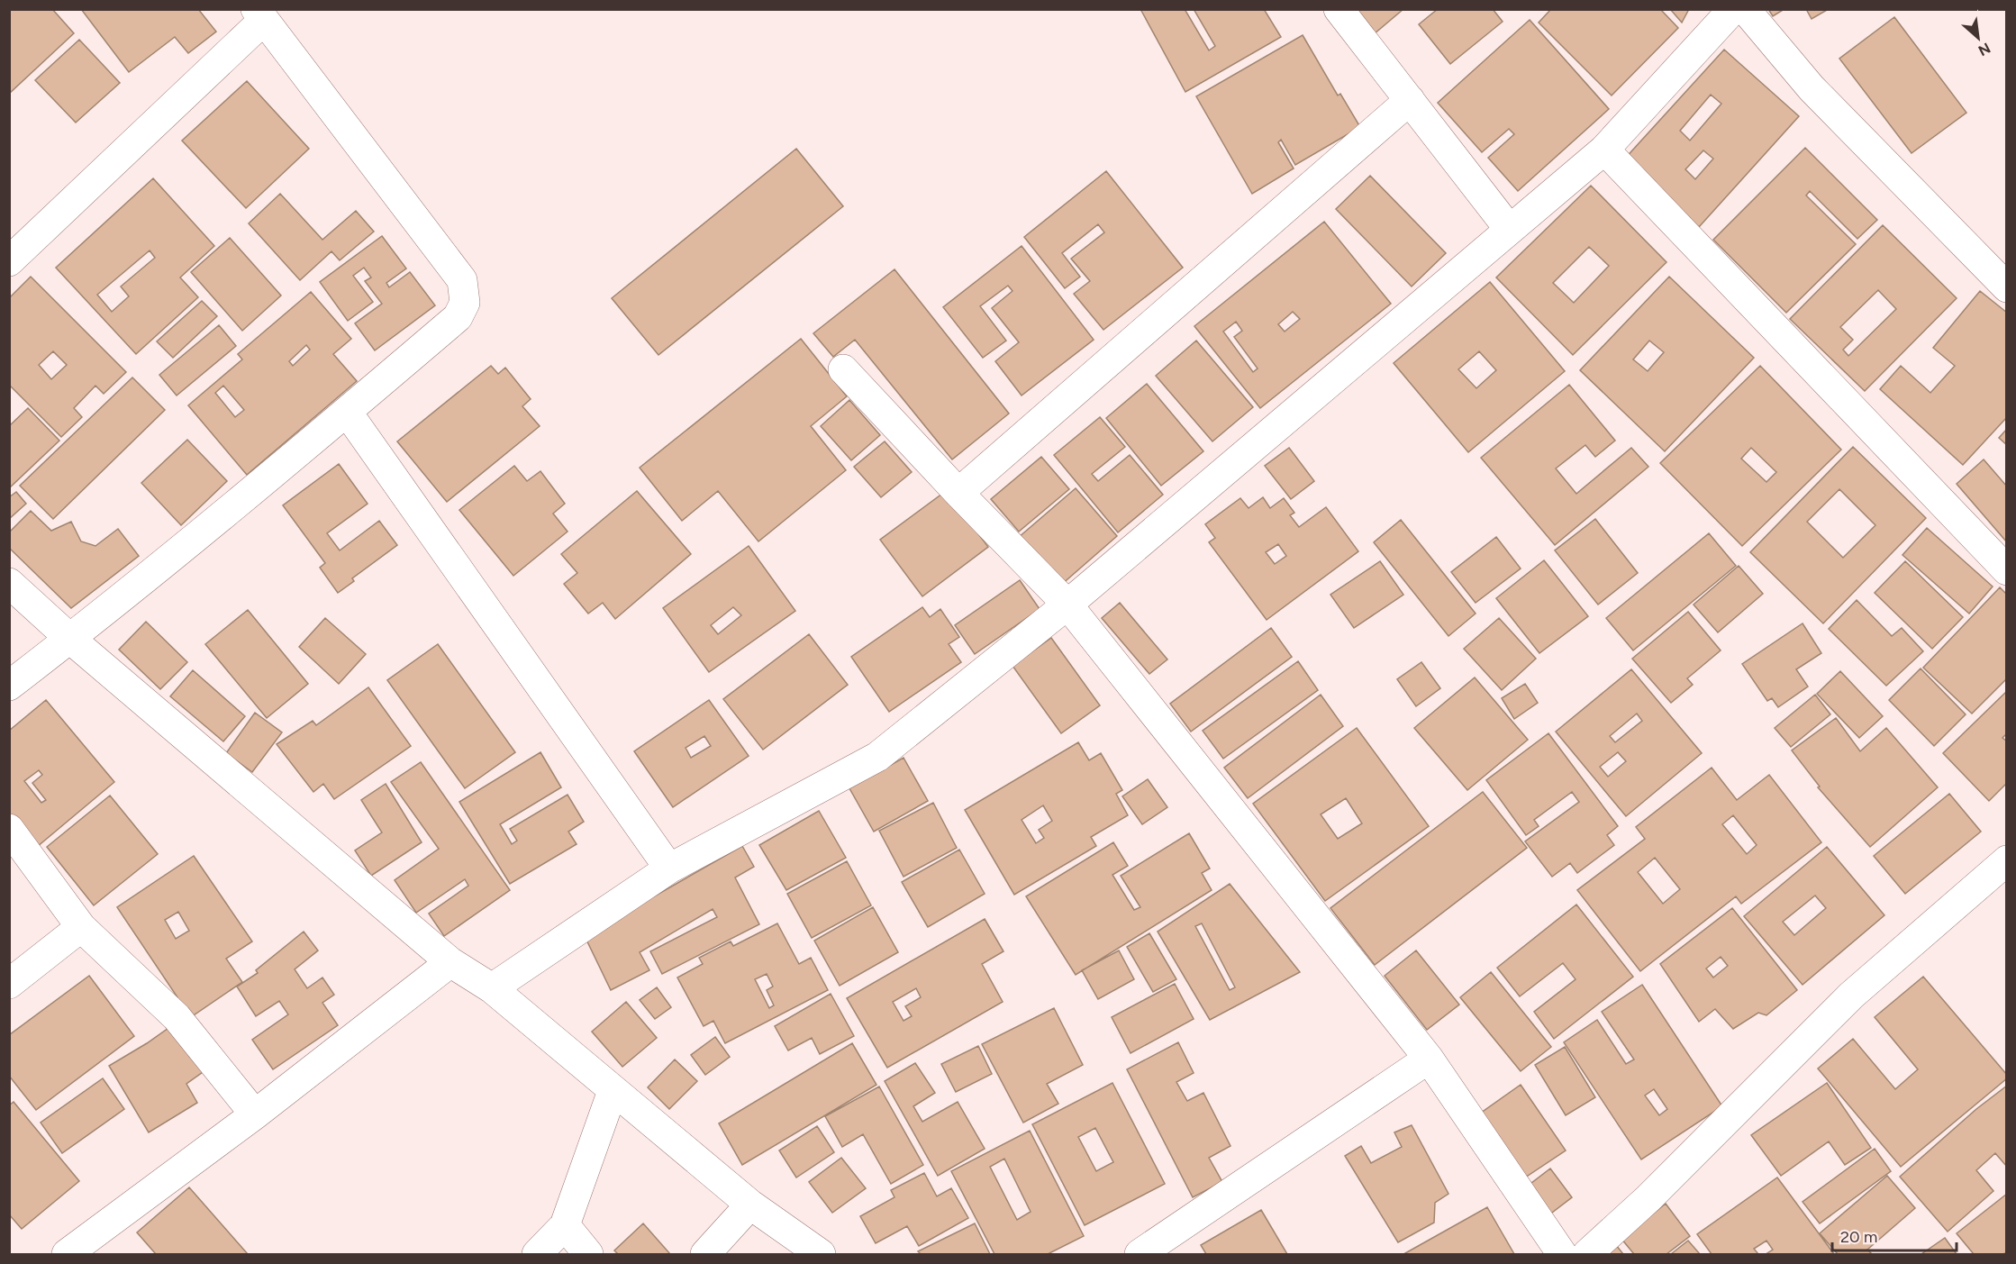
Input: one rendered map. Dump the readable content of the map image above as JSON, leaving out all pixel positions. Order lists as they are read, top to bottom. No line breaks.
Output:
{"scale_bar":"20 m","north":"bottom right"}
